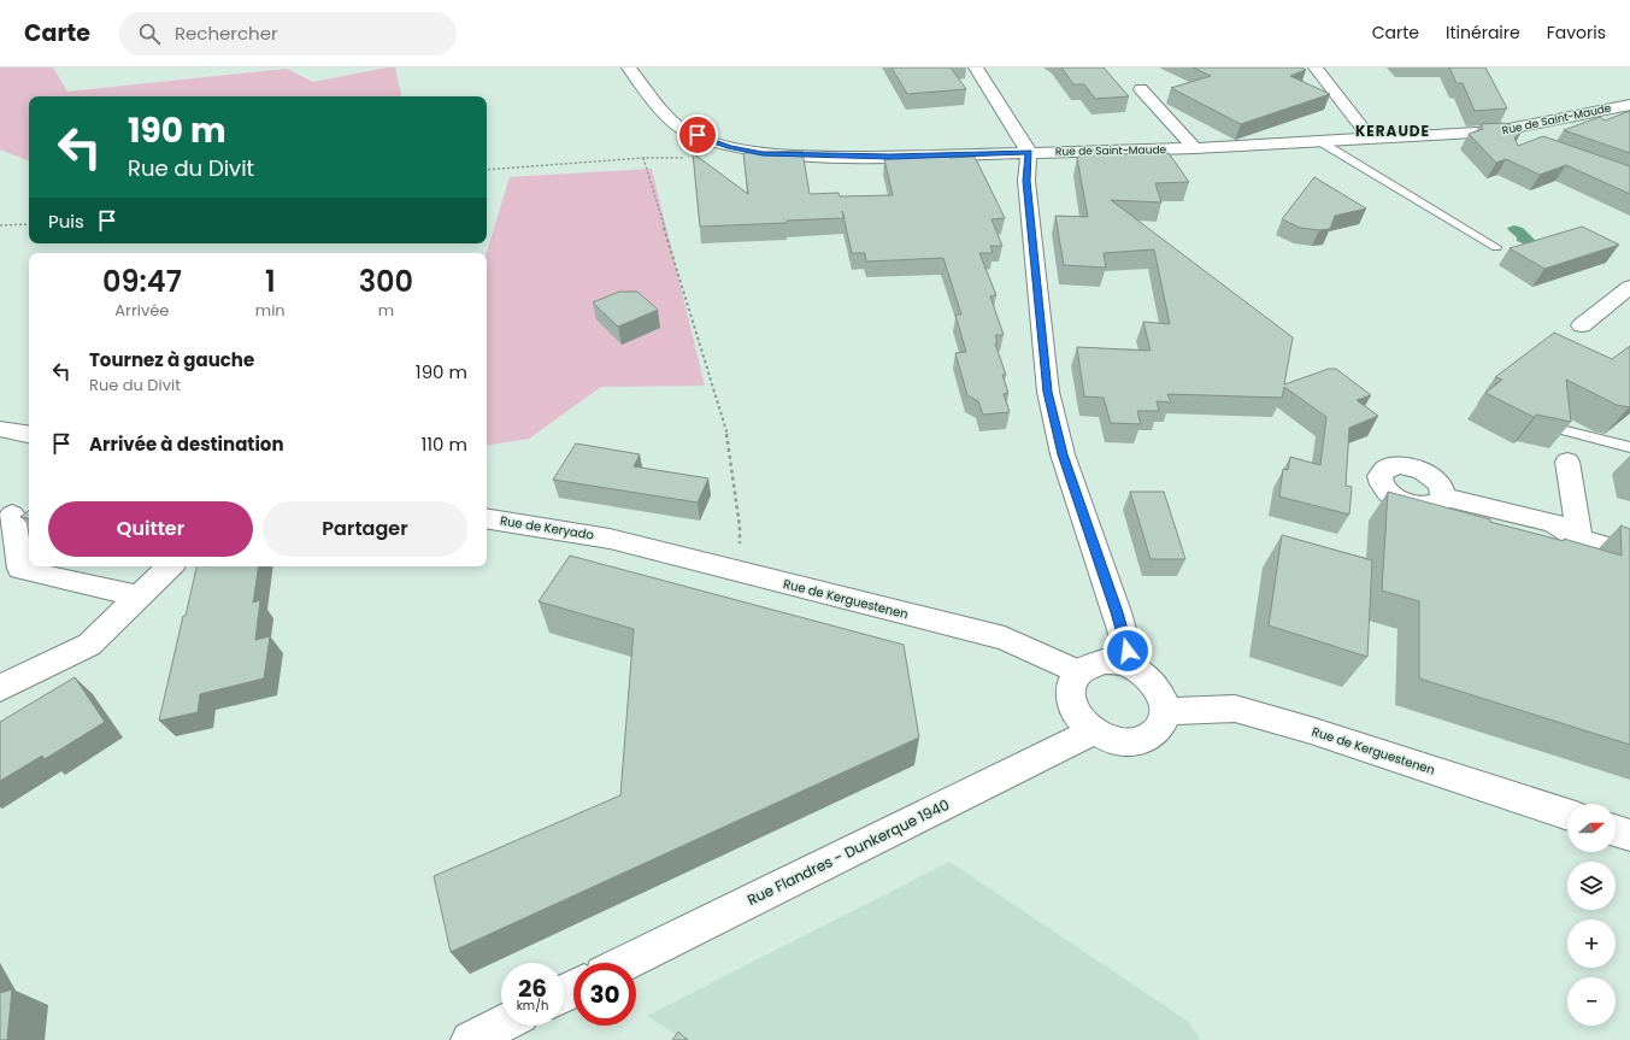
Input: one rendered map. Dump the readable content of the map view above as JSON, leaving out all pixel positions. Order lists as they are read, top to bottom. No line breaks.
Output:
{"streets":{"street":["Rue de Saint-Maude","Rue de Keryado","Rue de Kerguestenen","Rue Flandres - Dunkerque 1940"]},"crossings":[["Rue de Keryado","Rue de Kerguestenen"],["Rue de Kerguestenen","Rue Flandres - Dunkerque 1940"]],"districts":["KERAUDE"],"north":"right","page":{"header":"Carte","search":"Rechercher","nav":["Carte","Itinéraire","Favoris"],"turn":["190 m","Rue du Divit"],"then":"Puis","eta":["09:47","Arrivée","1","min","300","m"],"list":[{"name":"Tournez à gauche","note":"Rue du Divit","value":"190 m"},{"name":"Arrivée à destination","value":"110 m"}],"buttons":["Quitter","Partager"],"map_buttons":["+","−"],"speed":"26 km/h","limit":"30"}}
